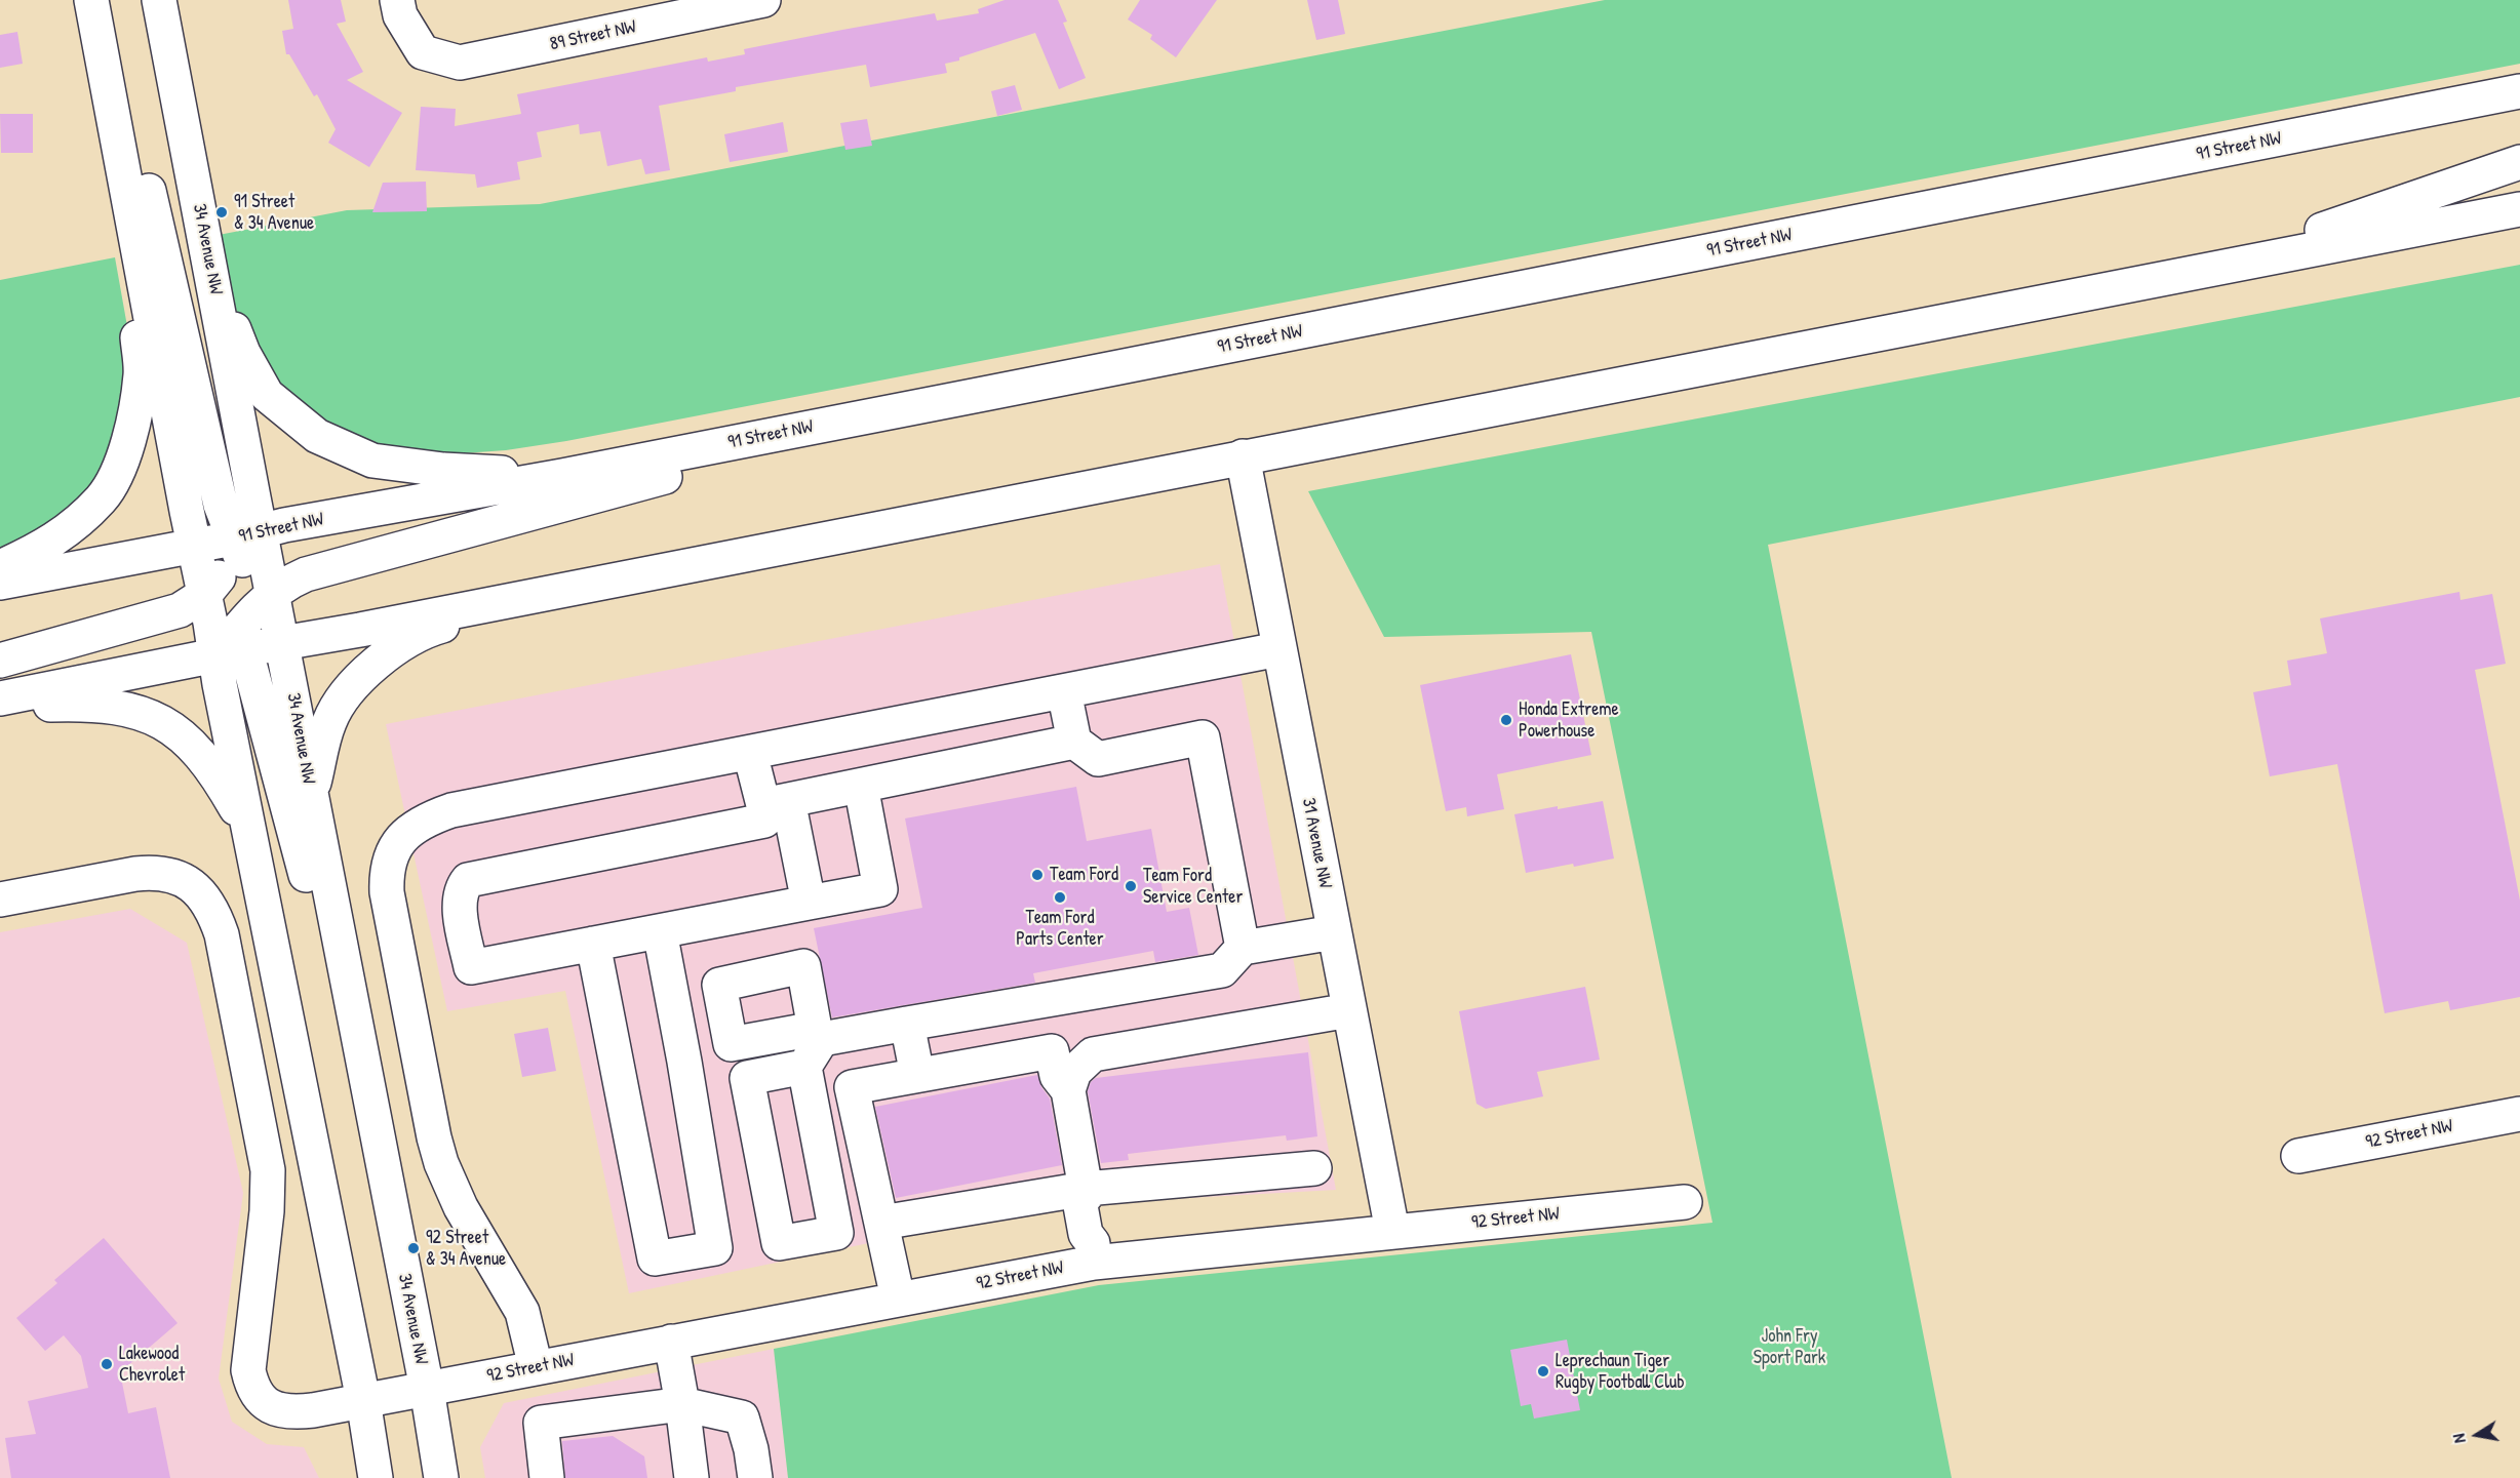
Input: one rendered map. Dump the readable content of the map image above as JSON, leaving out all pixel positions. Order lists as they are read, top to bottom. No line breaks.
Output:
{"streets":{"main road":["89 Street NW","91 Street NW","34 Avenue NW","31 Avenue NW","92 Street NW"]},"crossings":[["91 Street NW","34 Avenue NW"],["34 Avenue NW","92 Street NW"],["31 Avenue NW","92 Street NW"]],"parks":["John Fry Sport Park"],"places":["91 Street & 34 Avenue","Honda Extreme Powerhouse","Team Ford","Team Ford Service Center","Team Ford Parts Center","92 Street & 34 Avenue","Lakewood Chevrolet","Leprechaun Tiger Rugby Football Club"],"north":"left"}
